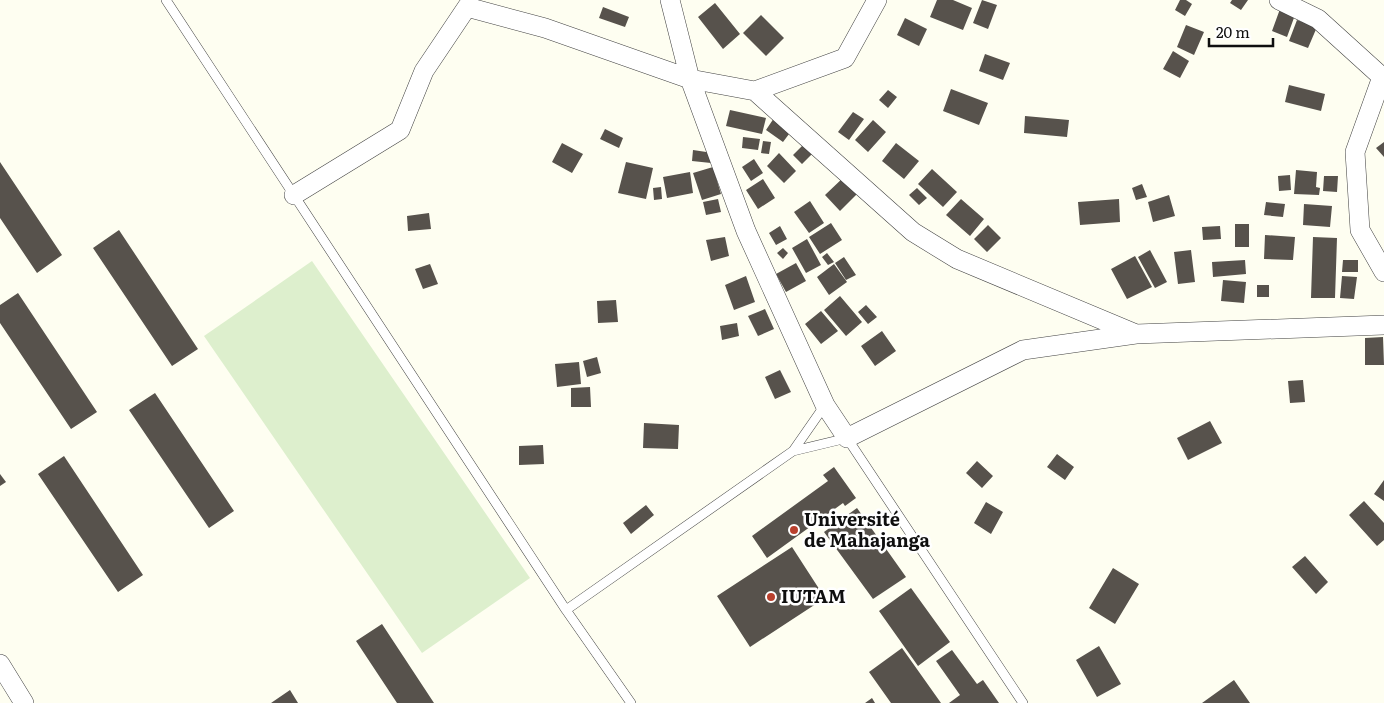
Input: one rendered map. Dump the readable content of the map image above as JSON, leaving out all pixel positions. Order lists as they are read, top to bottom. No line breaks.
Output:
{"places":["Université de Mahajanga","IUTAM"],"scale_bar":"20 m"}
